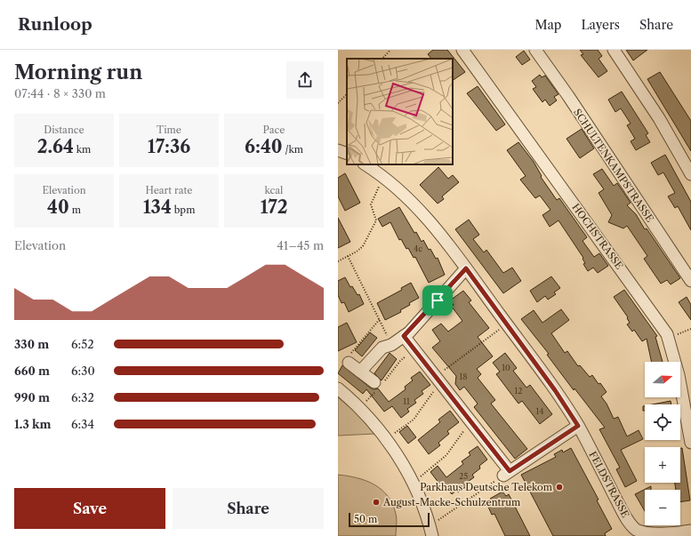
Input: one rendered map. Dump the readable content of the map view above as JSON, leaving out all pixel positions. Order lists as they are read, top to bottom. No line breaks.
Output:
{"streets":{"street":["SCHULTENKAMPSTRASSE","HOCHSTRASSE","FELDSTRASSE"]},"places":["Parkhaus Deutsche Telekom","August-Macke-Schulzentrum"],"house_numbers":["4c","10","18","12","11","14","25"],"scale_bar":"50 m","north":"right","page":{"header":"Runloop","nav":["Map","Layers","Share"],"heading":["Morning run","07:44 · 8 × 330 m"],"stats":[["Distance","2.64 km"],["Time","17:36"],["Pace","6:40 /km"],["Elevation","40 m"],["Heart rate","134 bpm"],["kcal","172"]],"chart":["Elevation","41–45 m"],"list":[{"name":"330 m","note":"6:52"},{"name":"660 m","note":"6:30"},{"name":"990 m","note":"6:32"},{"name":"1.3 km","note":"6:34"}],"map_buttons":["+","−"],"buttons":["Save","Share"],"scale":"50 m"}}
